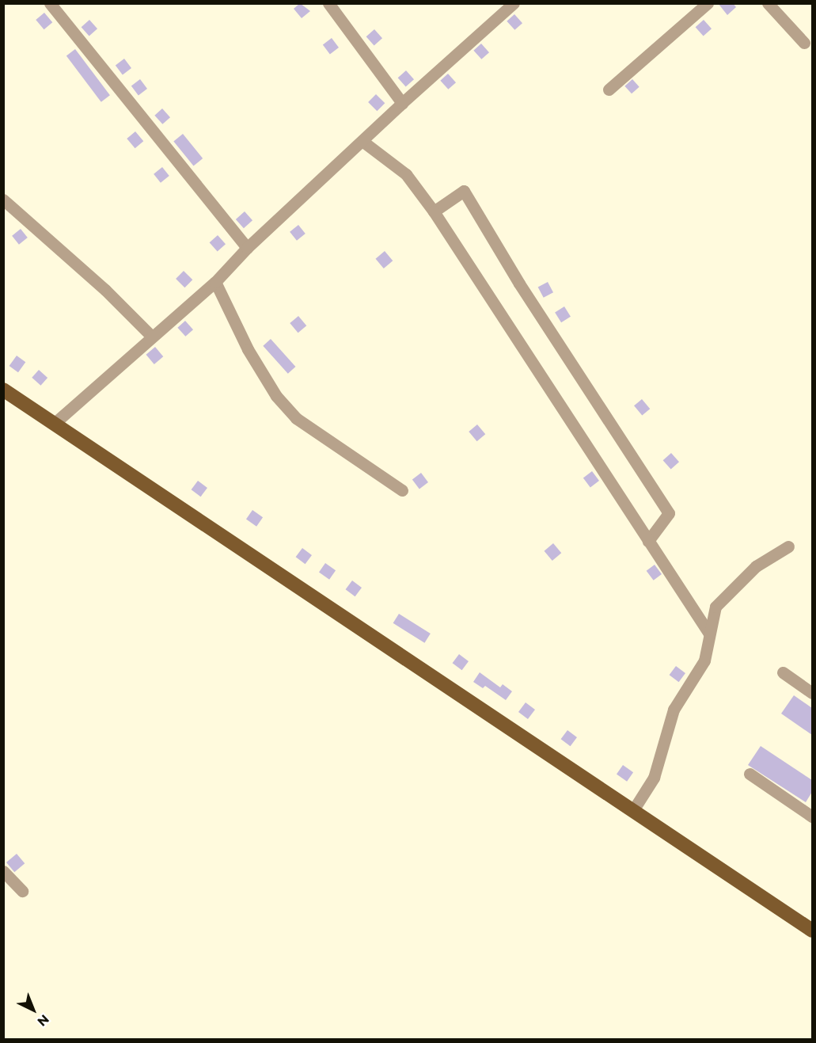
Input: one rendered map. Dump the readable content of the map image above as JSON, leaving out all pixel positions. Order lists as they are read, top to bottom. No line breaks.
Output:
{"north":"bottom right"}
